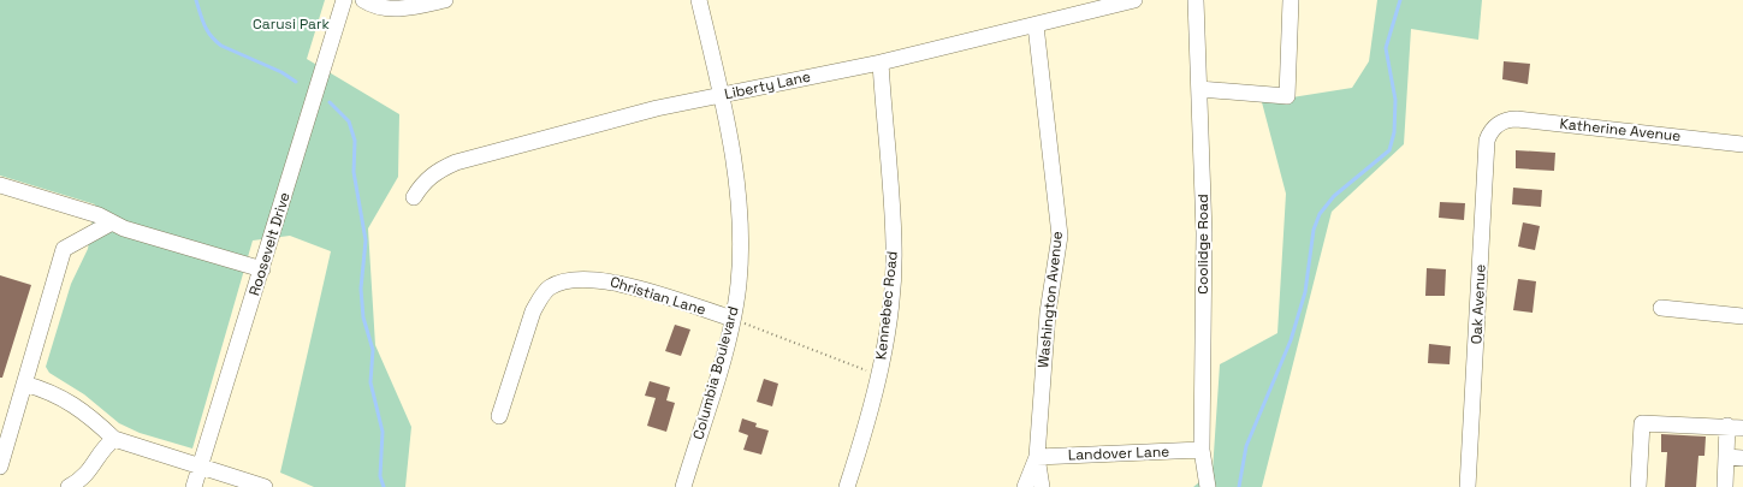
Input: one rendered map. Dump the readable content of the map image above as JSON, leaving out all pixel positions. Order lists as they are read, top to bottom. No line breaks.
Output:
{"streets":{"street":["Liberty Lane","Katherine Avenue","Roosevelt Drive","Coolidge Road","Christian Lane","Washington Avenue","Oak Avenue","Kennebec Road","Columbia Boulevard","Landover Lane"]},"crossings":[["Liberty Lane","Washington Avenue"],["Liberty Lane","Kennebec Road"],["Liberty Lane","Columbia Boulevard"],["Katherine Avenue","Oak Avenue"],["Coolidge Road","Landover Lane"],["Christian Lane","Columbia Boulevard"],["Washington Avenue","Landover Lane"]],"parks":["Carusi Park"]}
